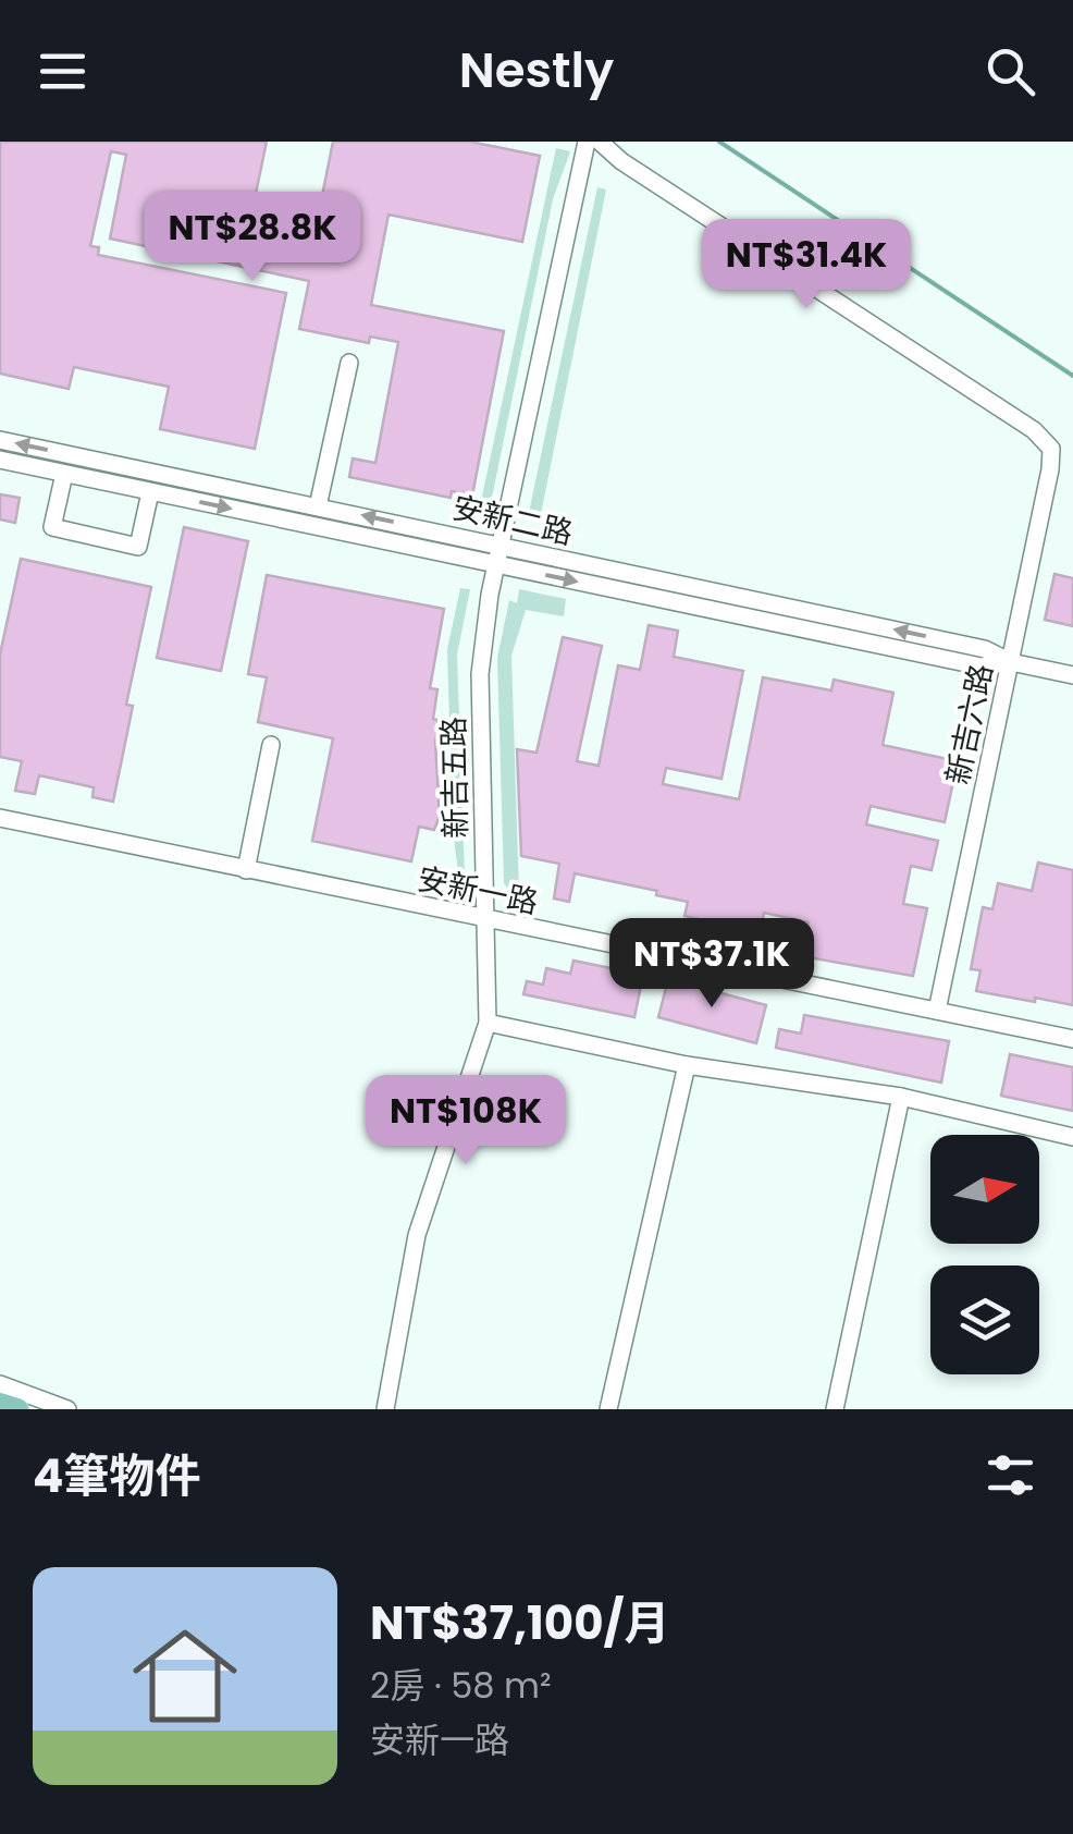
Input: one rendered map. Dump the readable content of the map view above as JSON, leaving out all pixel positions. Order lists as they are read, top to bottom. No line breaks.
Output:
{"streets":{"street":["安新二路","新吉六路","新吉五路","安新一路"]},"crossings":[["安新二路","新吉六路"],["安新二路","新吉五路"],["新吉六路","安新一路"],["新吉五路","安新一路"]],"north":"right","page":{"header":"Nestly","price":["NT$28.8K","NT$31.4K","NT$37.1K","NT$108K"],"heading":"4筆物件","list":[{"name":"NT$37,100/月","note":"2房 · 58 m² · 安新一路"}]}}
